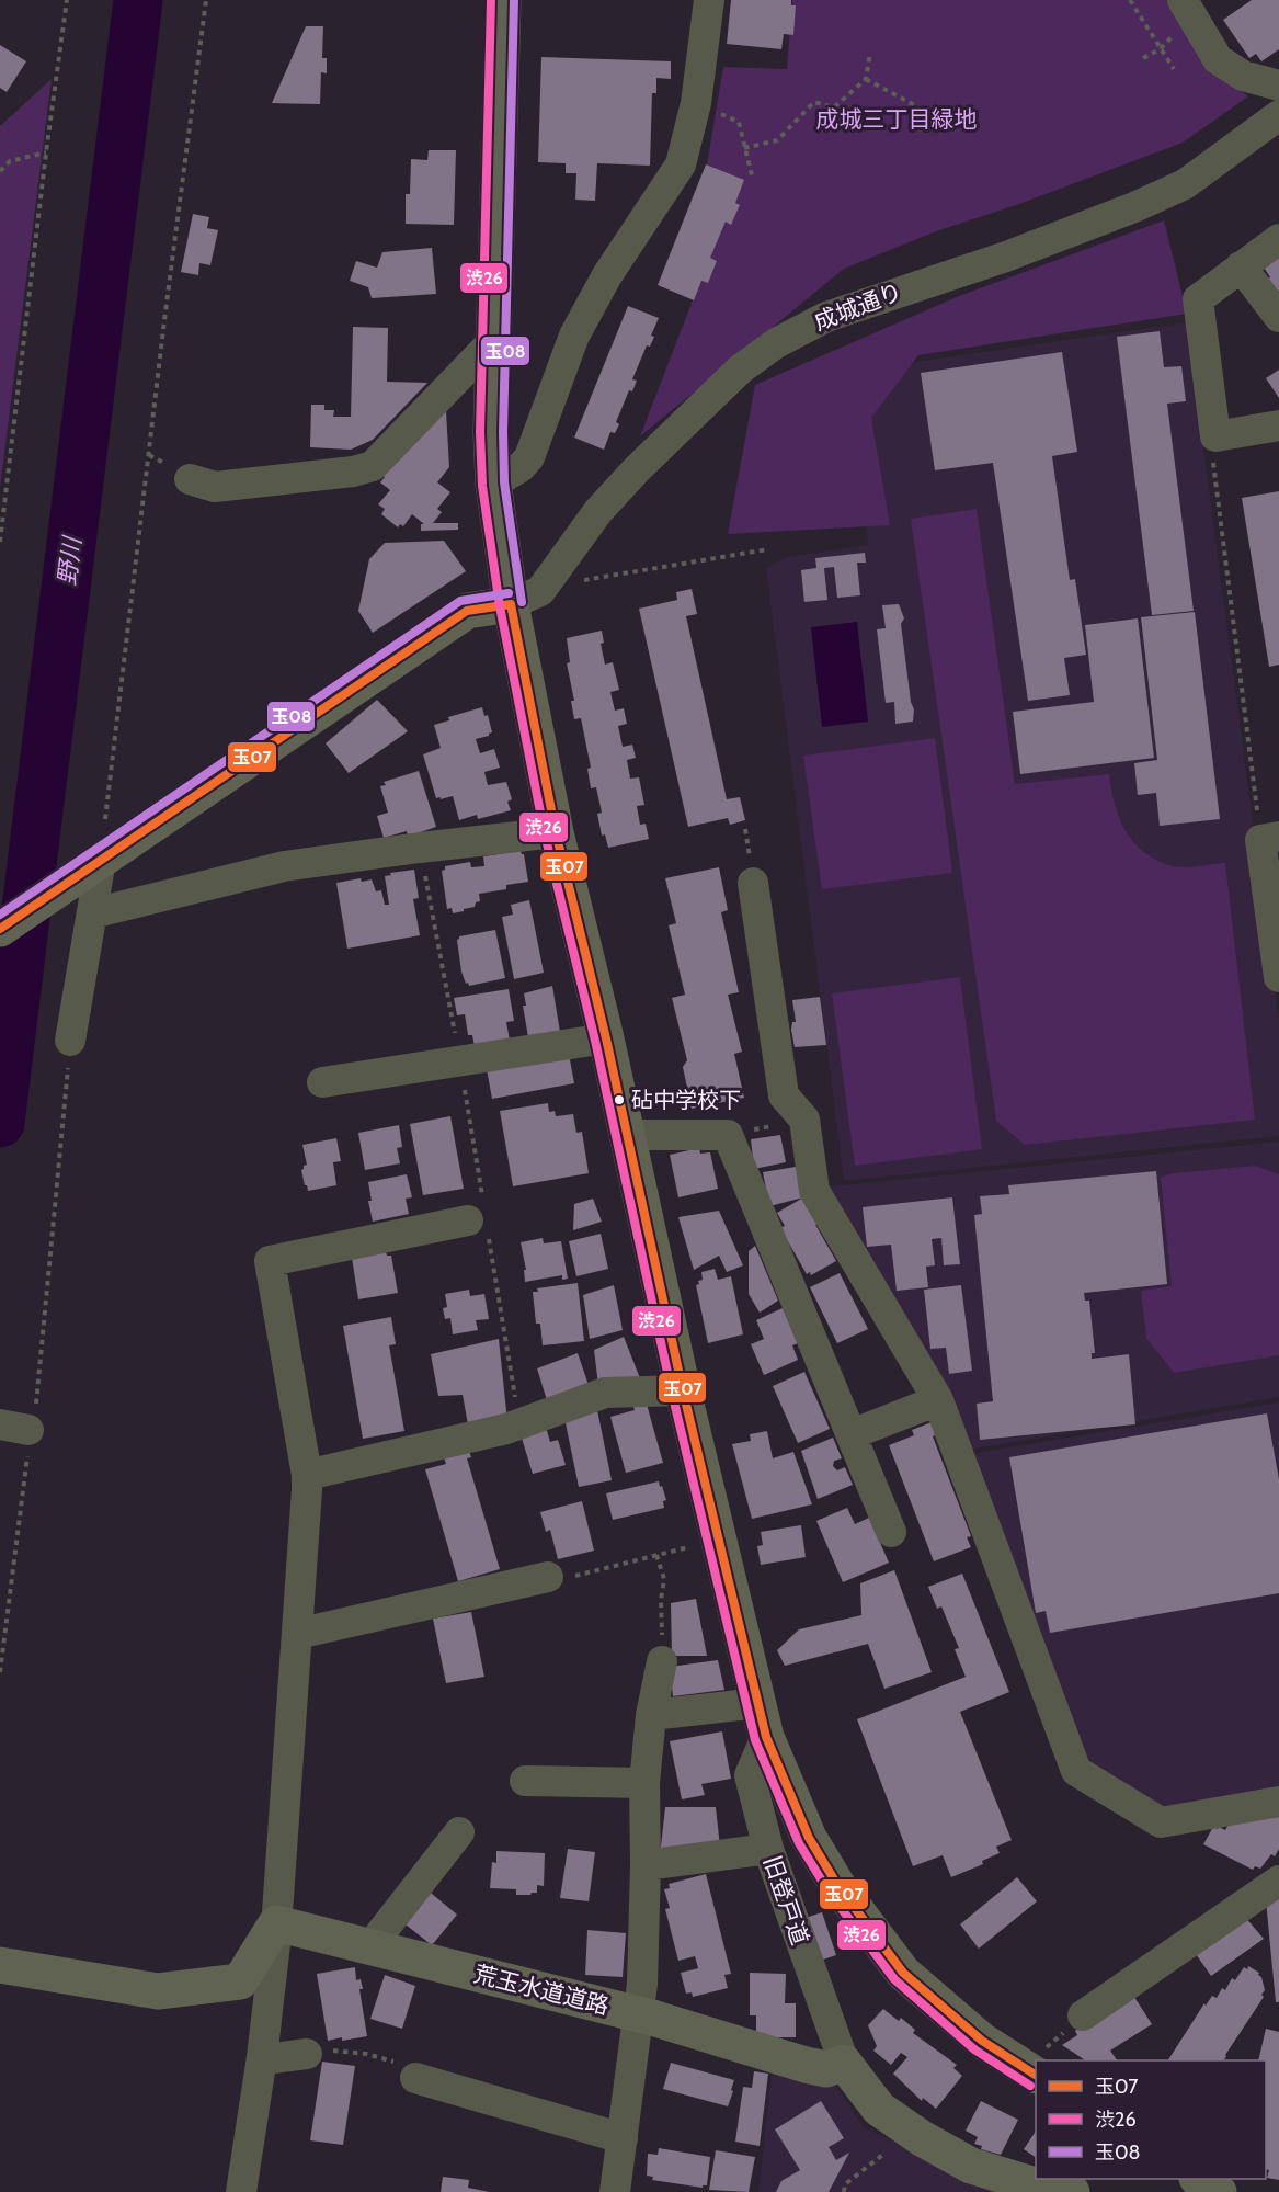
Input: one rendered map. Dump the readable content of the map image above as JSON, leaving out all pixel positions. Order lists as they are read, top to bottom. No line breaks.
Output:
{"streets":{"main road":["荒玉水道道路"],"street":["成城通り","旧登戸道"]},"crossings":[["旧登戸道","荒玉水道道路"]],"water":["野川"],"parks":["成城三丁目緑地"],"places":["砧中学校下"],"lines":["transit line 渋26","transit line 玉08","transit line 玉07"],"legend":["玉07","渋26","玉08"]}
